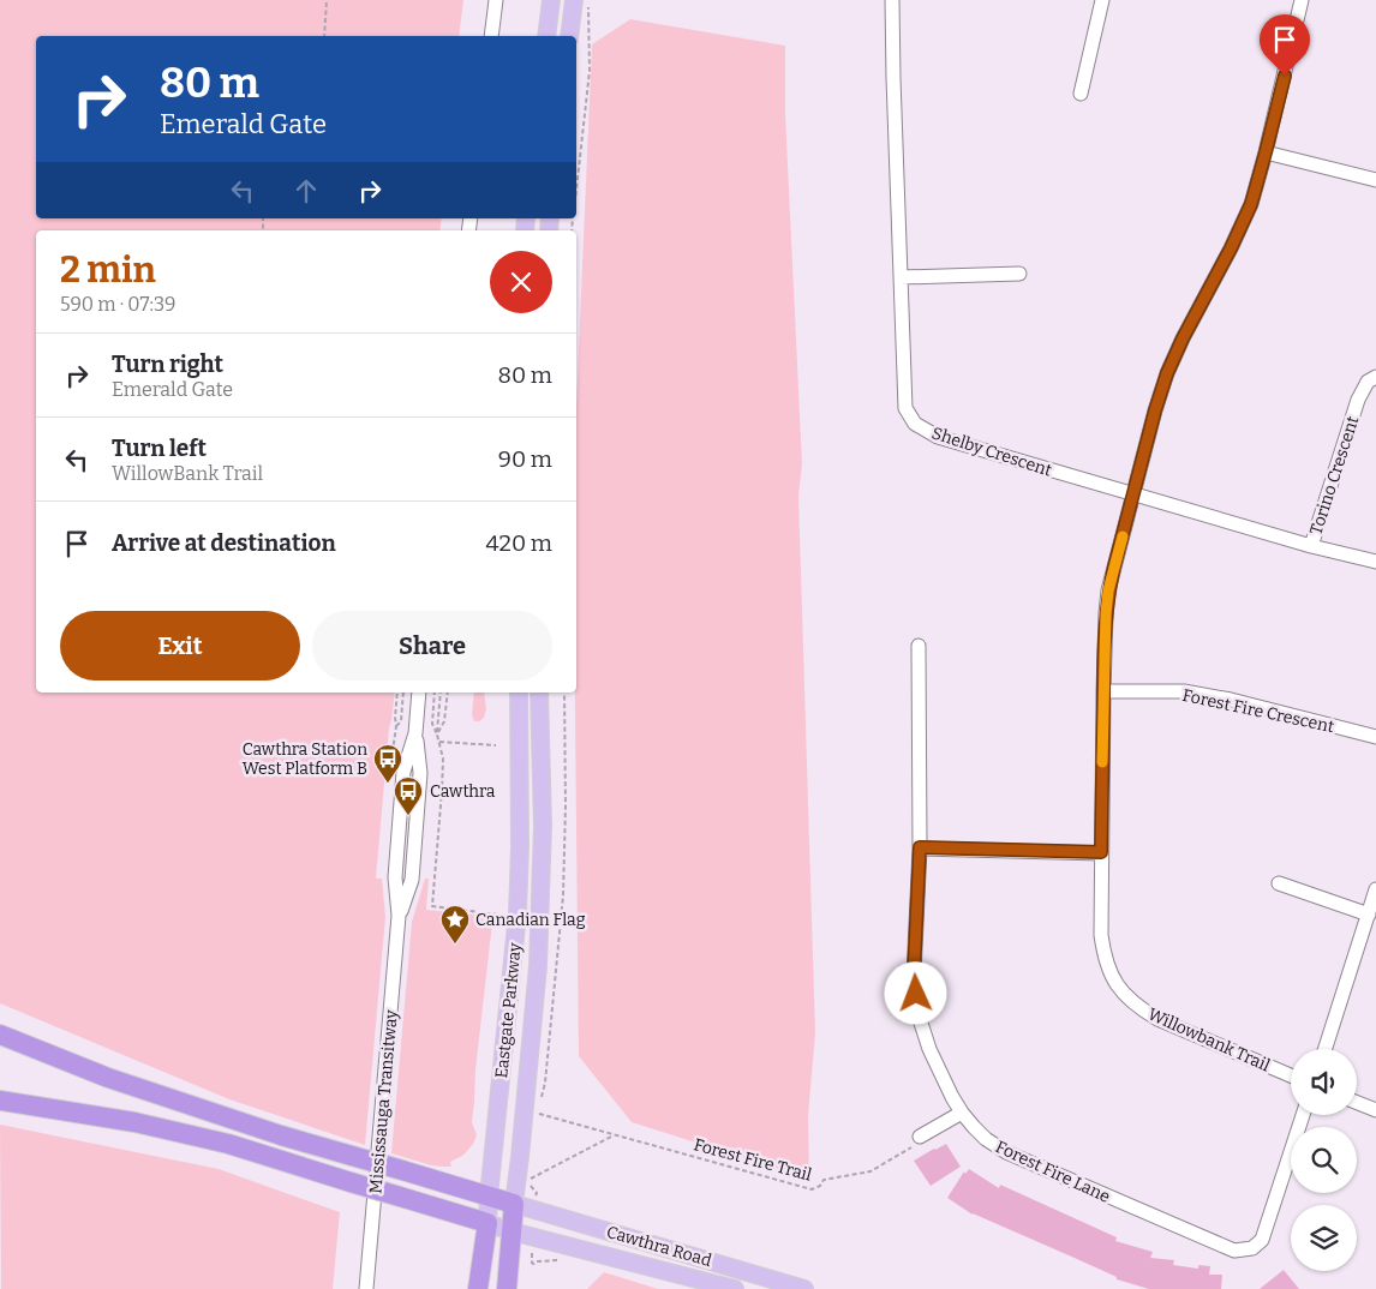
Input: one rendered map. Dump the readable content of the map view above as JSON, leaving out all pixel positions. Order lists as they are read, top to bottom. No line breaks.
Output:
{"streets":{"main road":["Eastgate Parkway","Cawthra Road"],"street":["Shelby Crescent","Torino Crescent","Forest Fire Crescent","Willowbank Trail","Mississauga Transitway","Forest Fire Lane"],"path":["Forest Fire Trail"]},"crossings":[["Shelby Crescent","Torino Crescent"],["Eastgate Parkway","Cawthra Road"]],"places":{"bus stop":["Cawthra Station West Platform B","Cawthra"],"place":["Canadian Flag"]},"page":{"turn":["80 m","Emerald Gate"],"heading":["2 min","590 m · 07:39"],"list":[{"name":"Turn right","note":"Emerald Gate","value":"80 m"},{"name":"Turn left","note":"WillowBank Trail","value":"90 m"},{"name":"Arrive at destination","value":"420 m"}],"buttons":["Exit","Share"]}}
